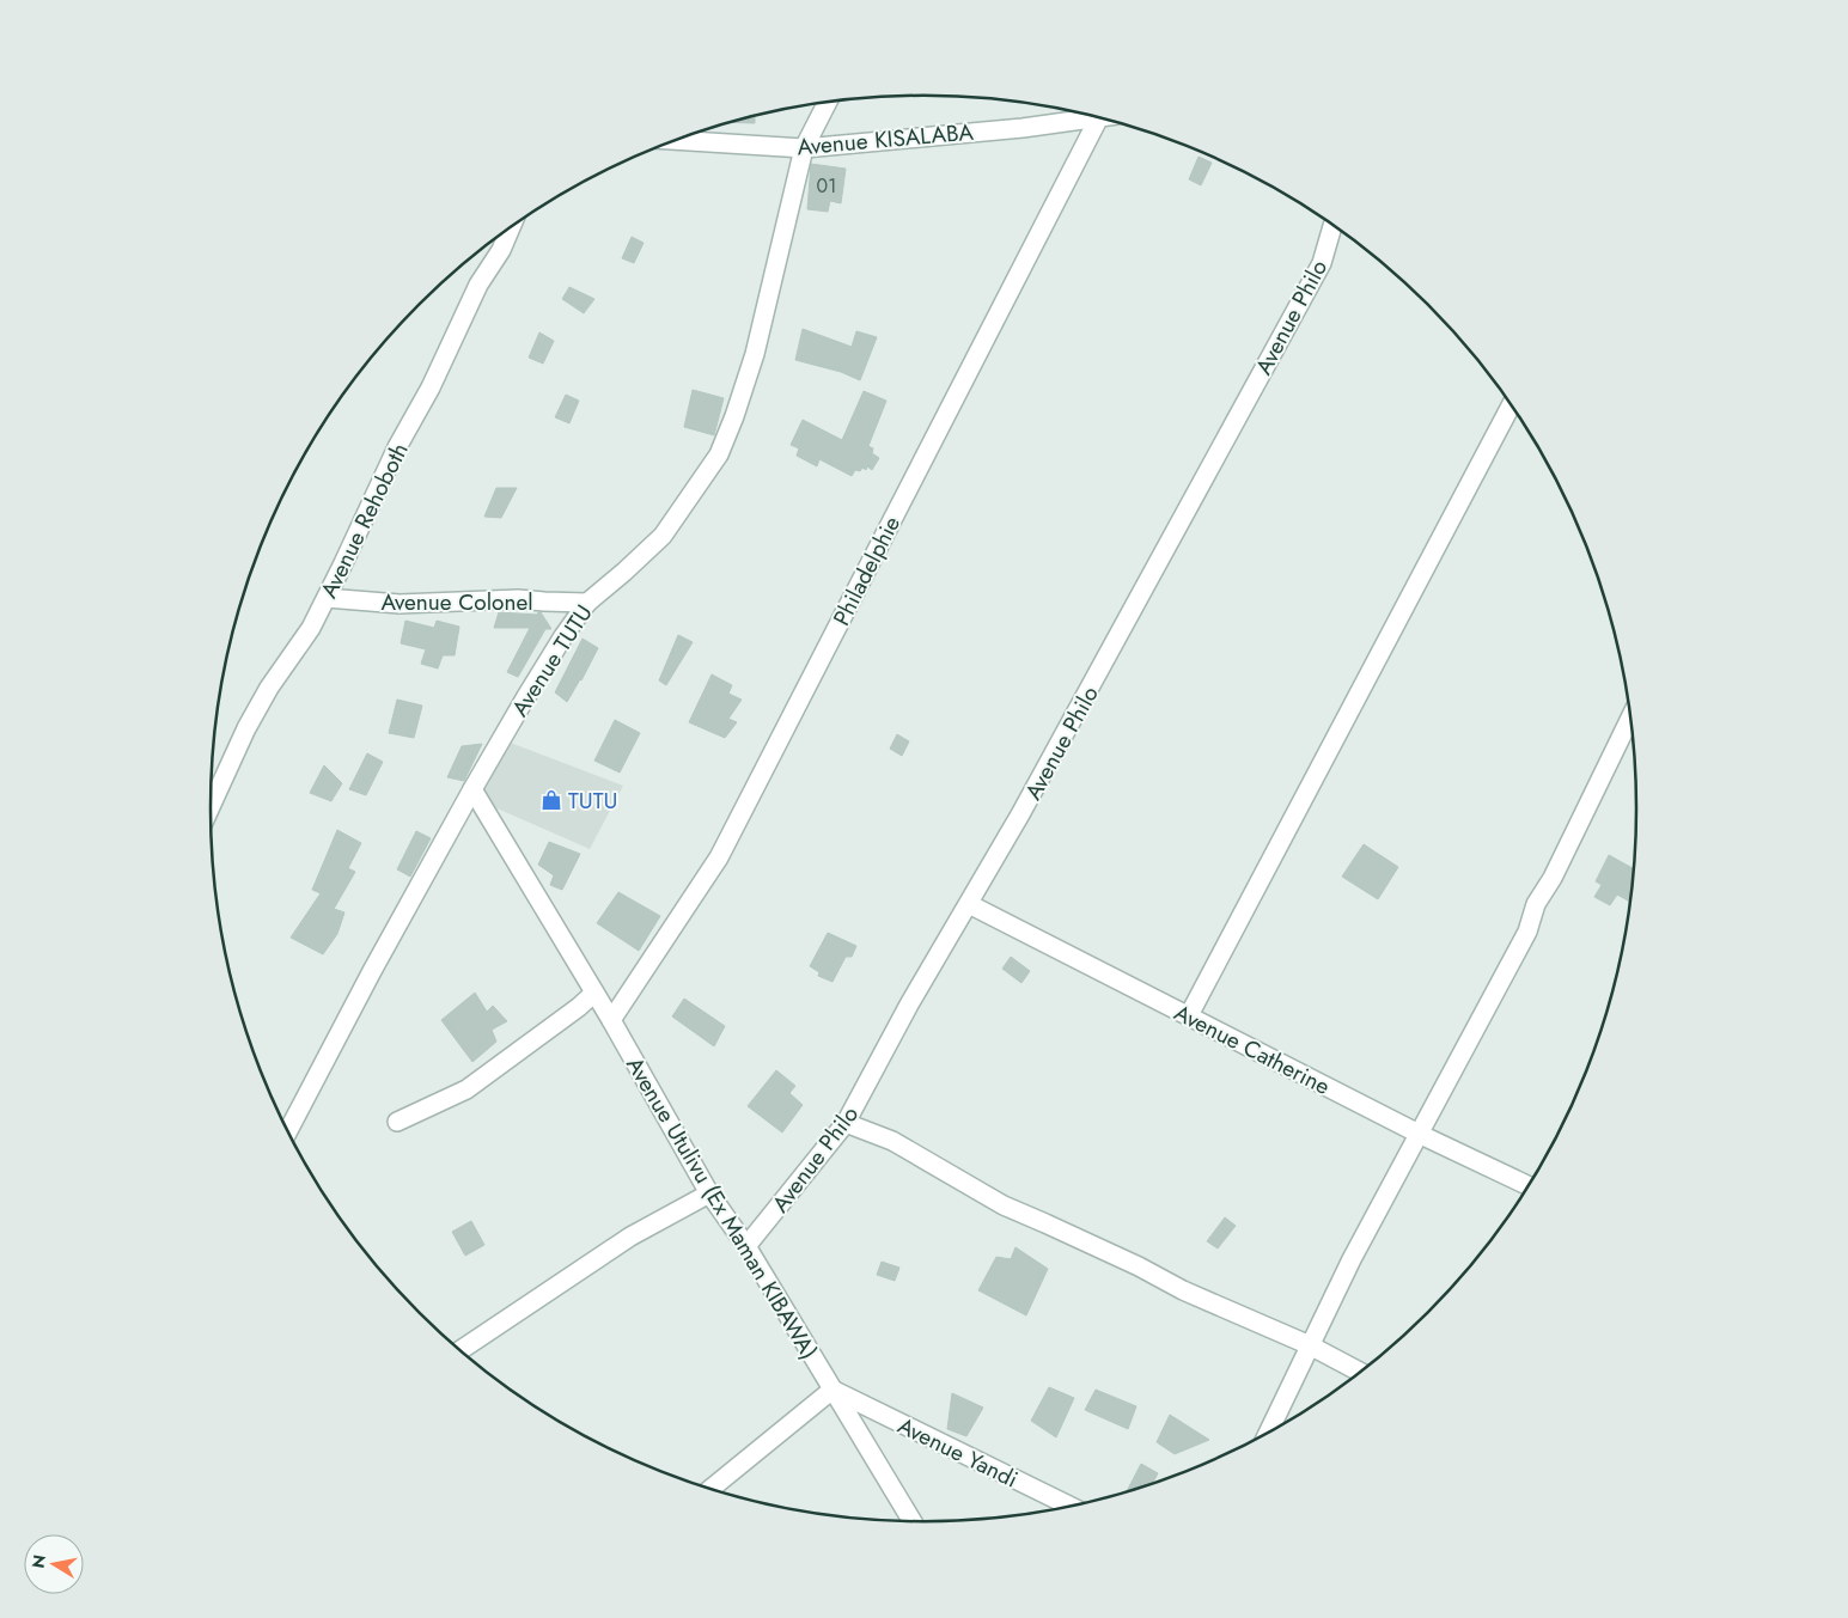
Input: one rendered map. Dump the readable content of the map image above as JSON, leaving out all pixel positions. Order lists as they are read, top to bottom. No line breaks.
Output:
{"streets":{"street":["Avenue KISALABA","Avenue Philo","Avenue Rehoboth","Philadelphie","Avenue Colonel","Avenue TUTU","Avenue Catherine","Avenue Utulivu (Ex Maman KIBAWA)","Avenue Yandi"]},"crossings":[["Avenue KISALABA","Avenue TUTU"],["Avenue Philo","Avenue Catherine"],["Avenue Philo","Avenue Utulivu (Ex Maman KIBAWA)"],["Avenue Rehoboth","Avenue Colonel"],["Philadelphie","Avenue Utulivu (Ex Maman KIBAWA)"],["Avenue Colonel","Avenue TUTU"],["Avenue TUTU","Avenue Utulivu (Ex Maman KIBAWA)"],["Avenue Utulivu (Ex Maman KIBAWA)","Avenue Yandi"]],"places":{"shop":["TUTU"]},"house_numbers":["01"],"north":"left"}
